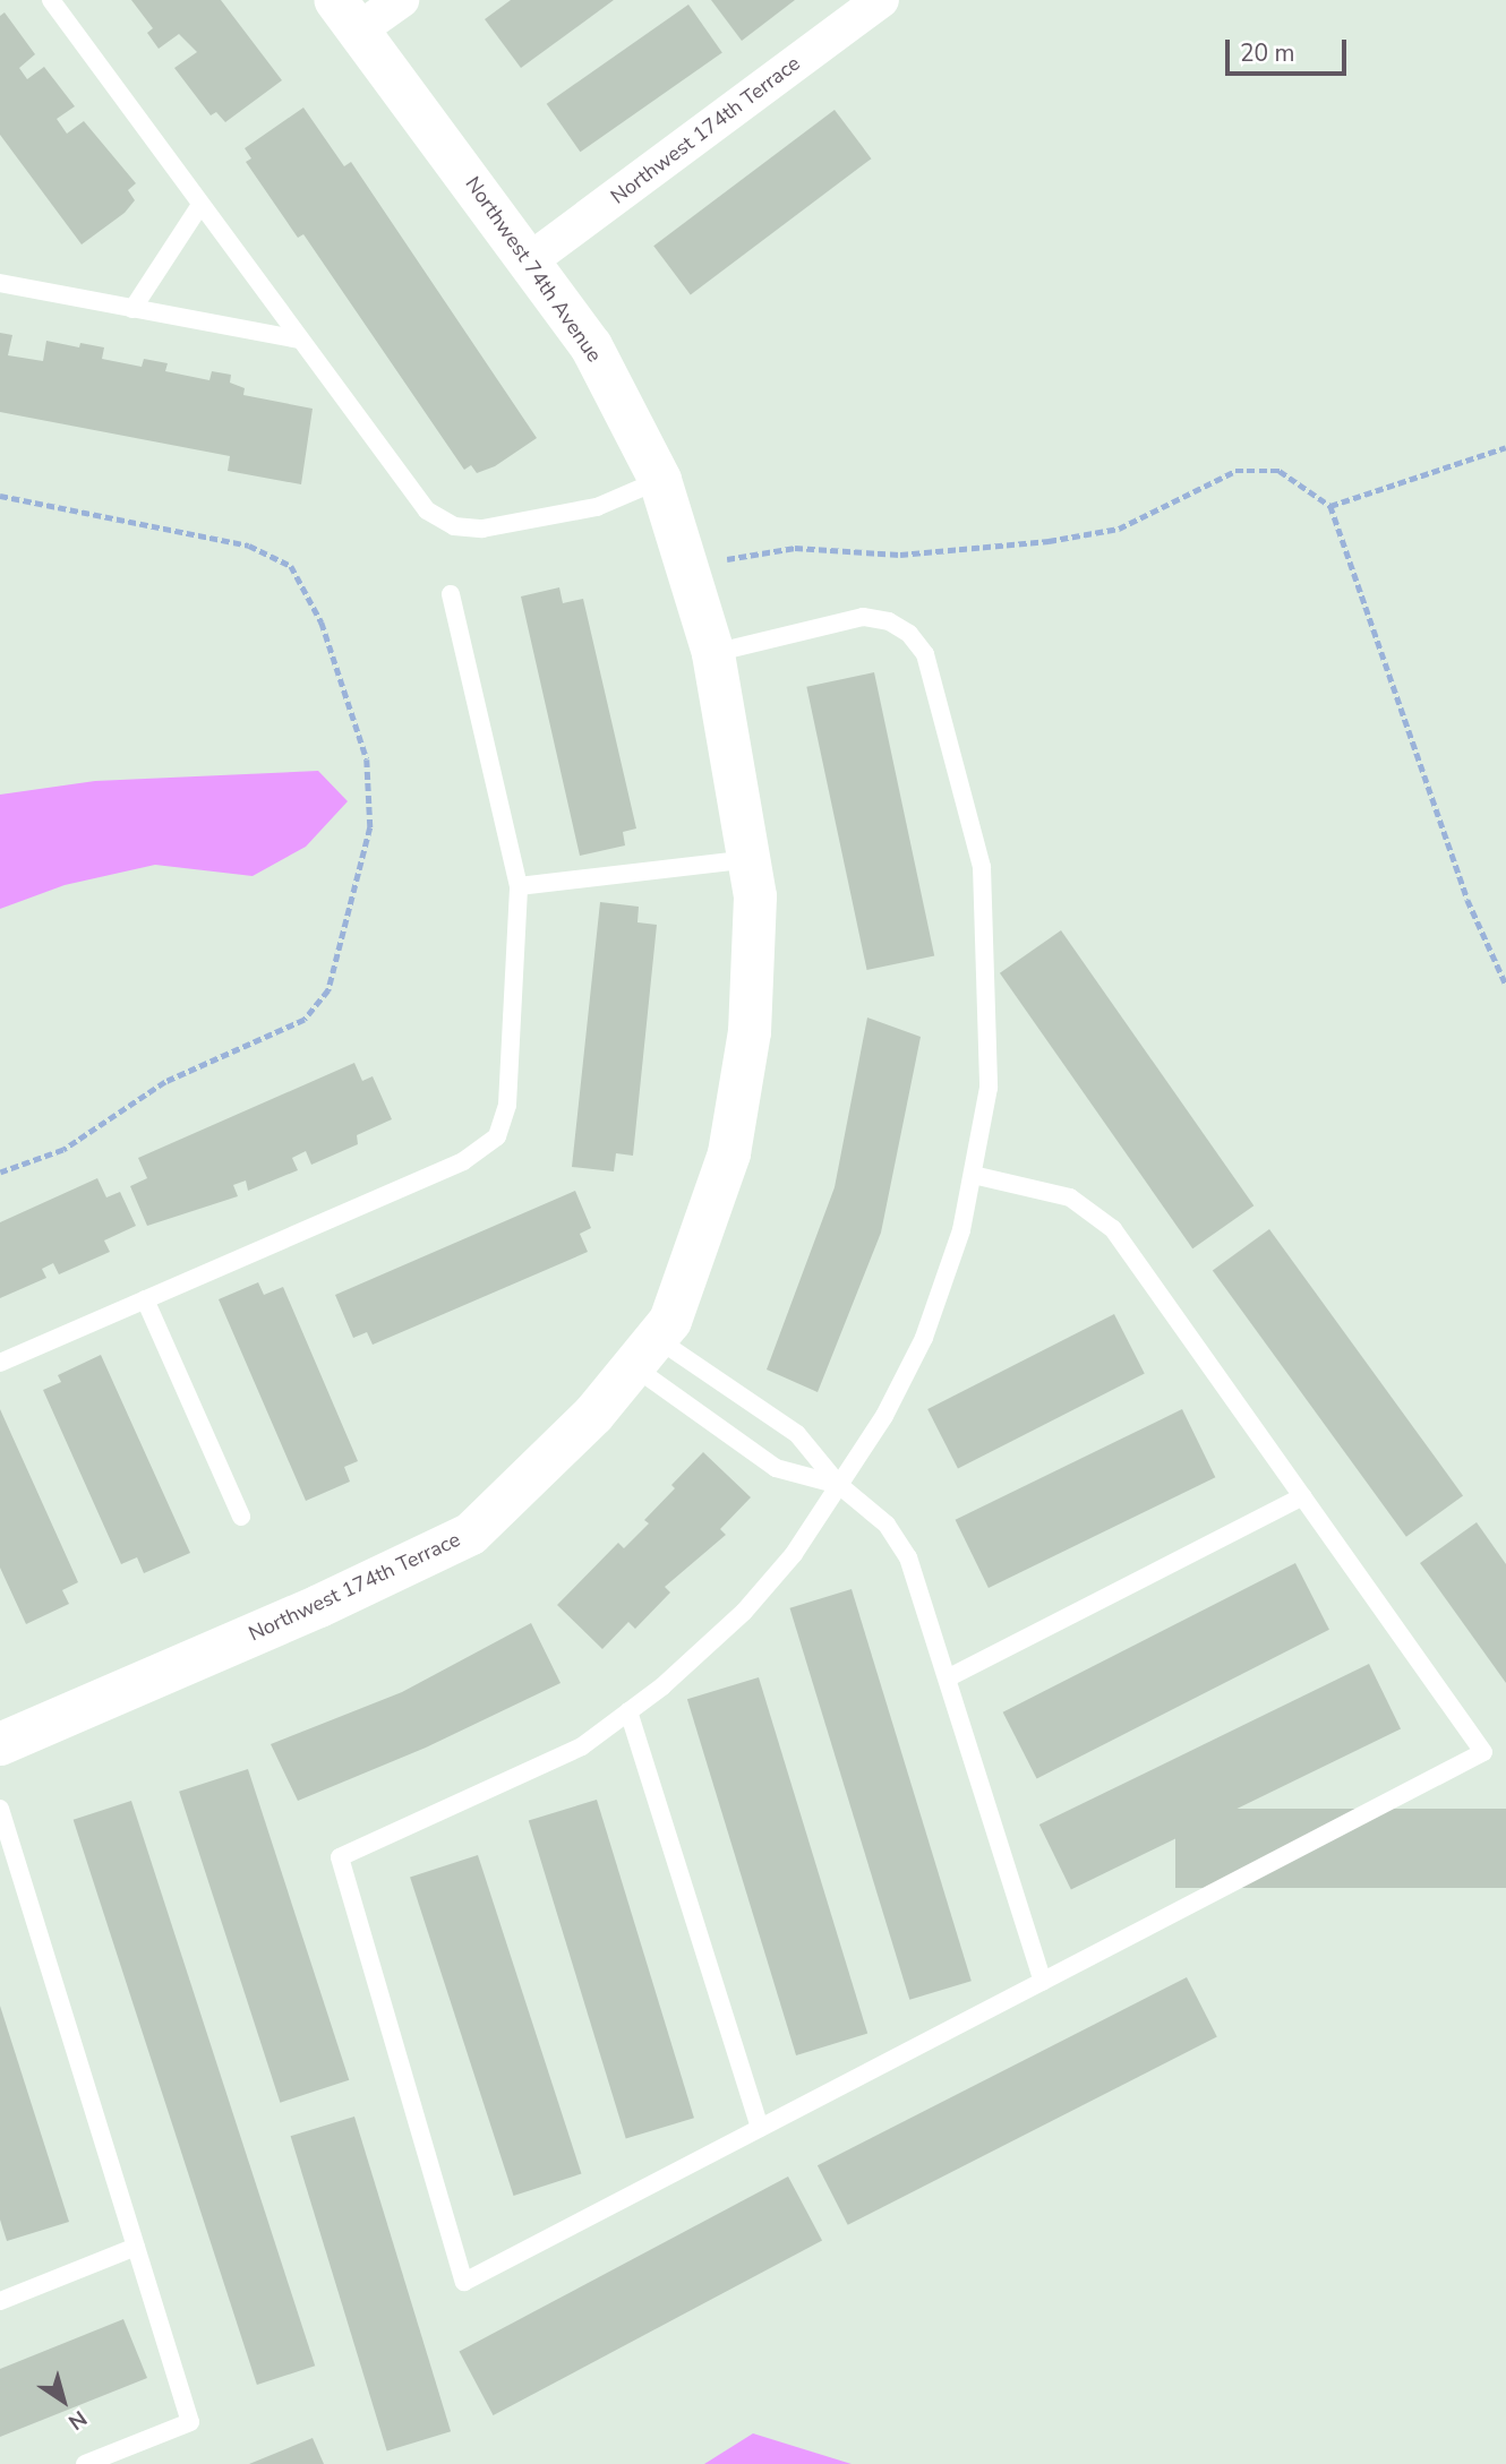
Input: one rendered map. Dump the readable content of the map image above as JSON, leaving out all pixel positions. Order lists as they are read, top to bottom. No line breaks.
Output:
{"streets":{"street":["Northwest 174th Terrace","Northwest 74th Avenue"]},"crossings":[["Northwest 174th Terrace","Northwest 74th Avenue"]],"scale_bar":"20 m","north":"bottom right"}
